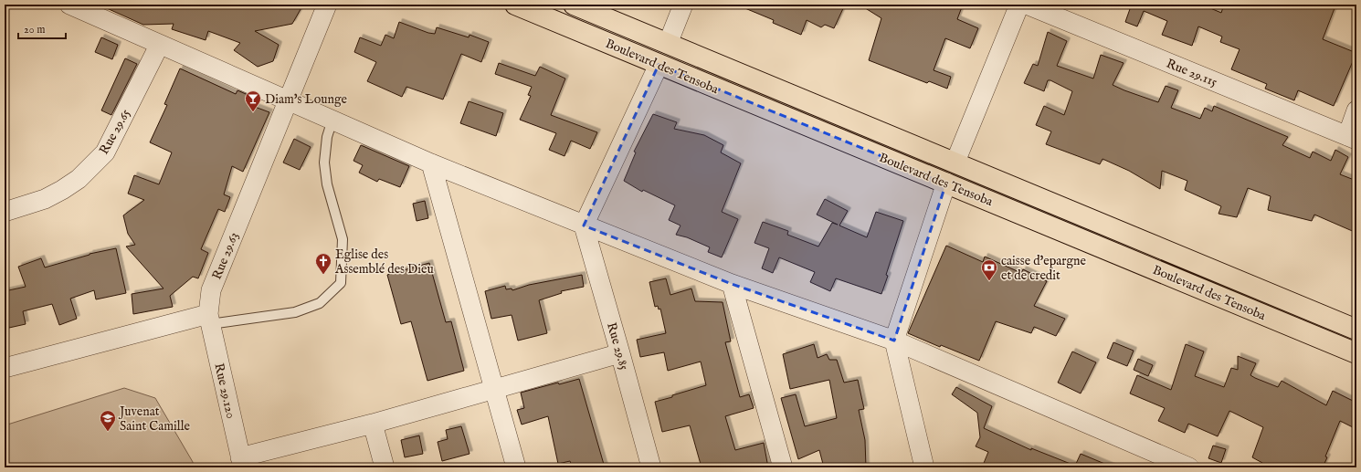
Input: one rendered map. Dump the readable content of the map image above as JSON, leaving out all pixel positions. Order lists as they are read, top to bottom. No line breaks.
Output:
{"streets":{"main road":["Boulevard des Tensoba"],"street":["Rue 29.115","Rue 29.65","Rue 29.63","Rue 29.85","Rue 29.120"]},"crossings":[["Rue 29.63","Rue 29.120"]],"places":{"bar":["Diam's Lounge"],"church":["Eglise des Assemblé des Dieu"],"bank":["caisse d'epargne et de credit"],"school or university":["Juvenat Saint Camille"]},"scale_bar":"20 m"}
